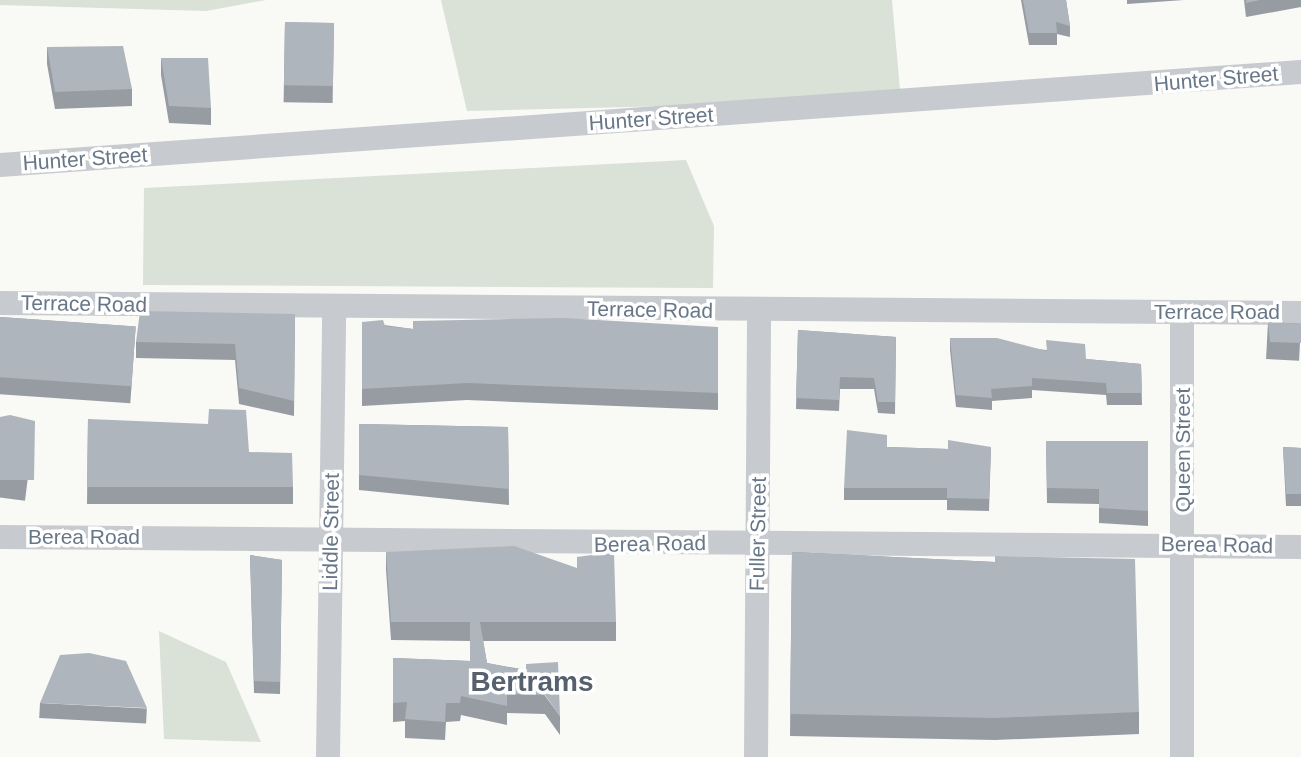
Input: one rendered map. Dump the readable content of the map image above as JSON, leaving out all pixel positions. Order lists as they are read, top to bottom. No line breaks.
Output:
{"streets":{"street":["Hunter Street","Terrace Road","Queen Street","Liddle Street","Fuller Street","Berea Road"]},"crossings":[["Terrace Road","Queen Street"],["Terrace Road","Liddle Street"],["Terrace Road","Fuller Street"],["Queen Street","Berea Road"],["Liddle Street","Berea Road"],["Fuller Street","Berea Road"]],"districts":["Bertrams"]}
